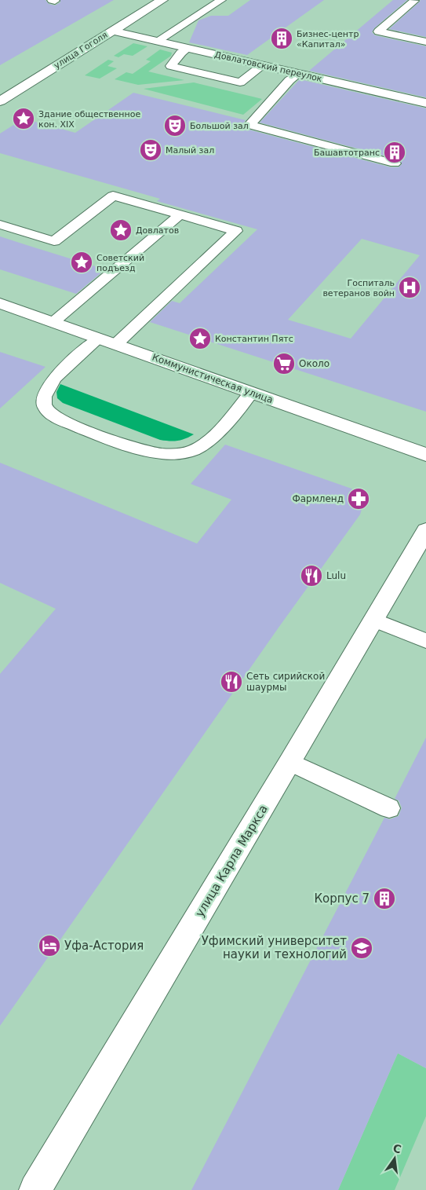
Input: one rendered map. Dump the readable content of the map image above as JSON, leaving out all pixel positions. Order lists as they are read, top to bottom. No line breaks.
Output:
{"streets":{"main road":["улица Гоголя","Довлатовский переулок","Коммунистическая улица","улица Карла Маркса"]},"crossings":[["улица Гоголя","Довлатовский переулок"]],"places":{"building":["Бизнес-центр «Капитал»","Башавтотранс","Корпус 7"],"place":["Здание общественное кон. XIX","Довлатов","Советский подъезд","Константин Пятс"],"theatre":["Большой зал","Малый зал"],"hospital":["Госпиталь ветеранов войн"],"supermarket":["Около"],"pharmacy":["Фармленд"],"restaurant":["Lulu","Сеть сирийской шаурмы"],"hotel":["Уфа-Астория"],"school or university":["Уфимский университет науки и технологий"]},"north":"top"}
